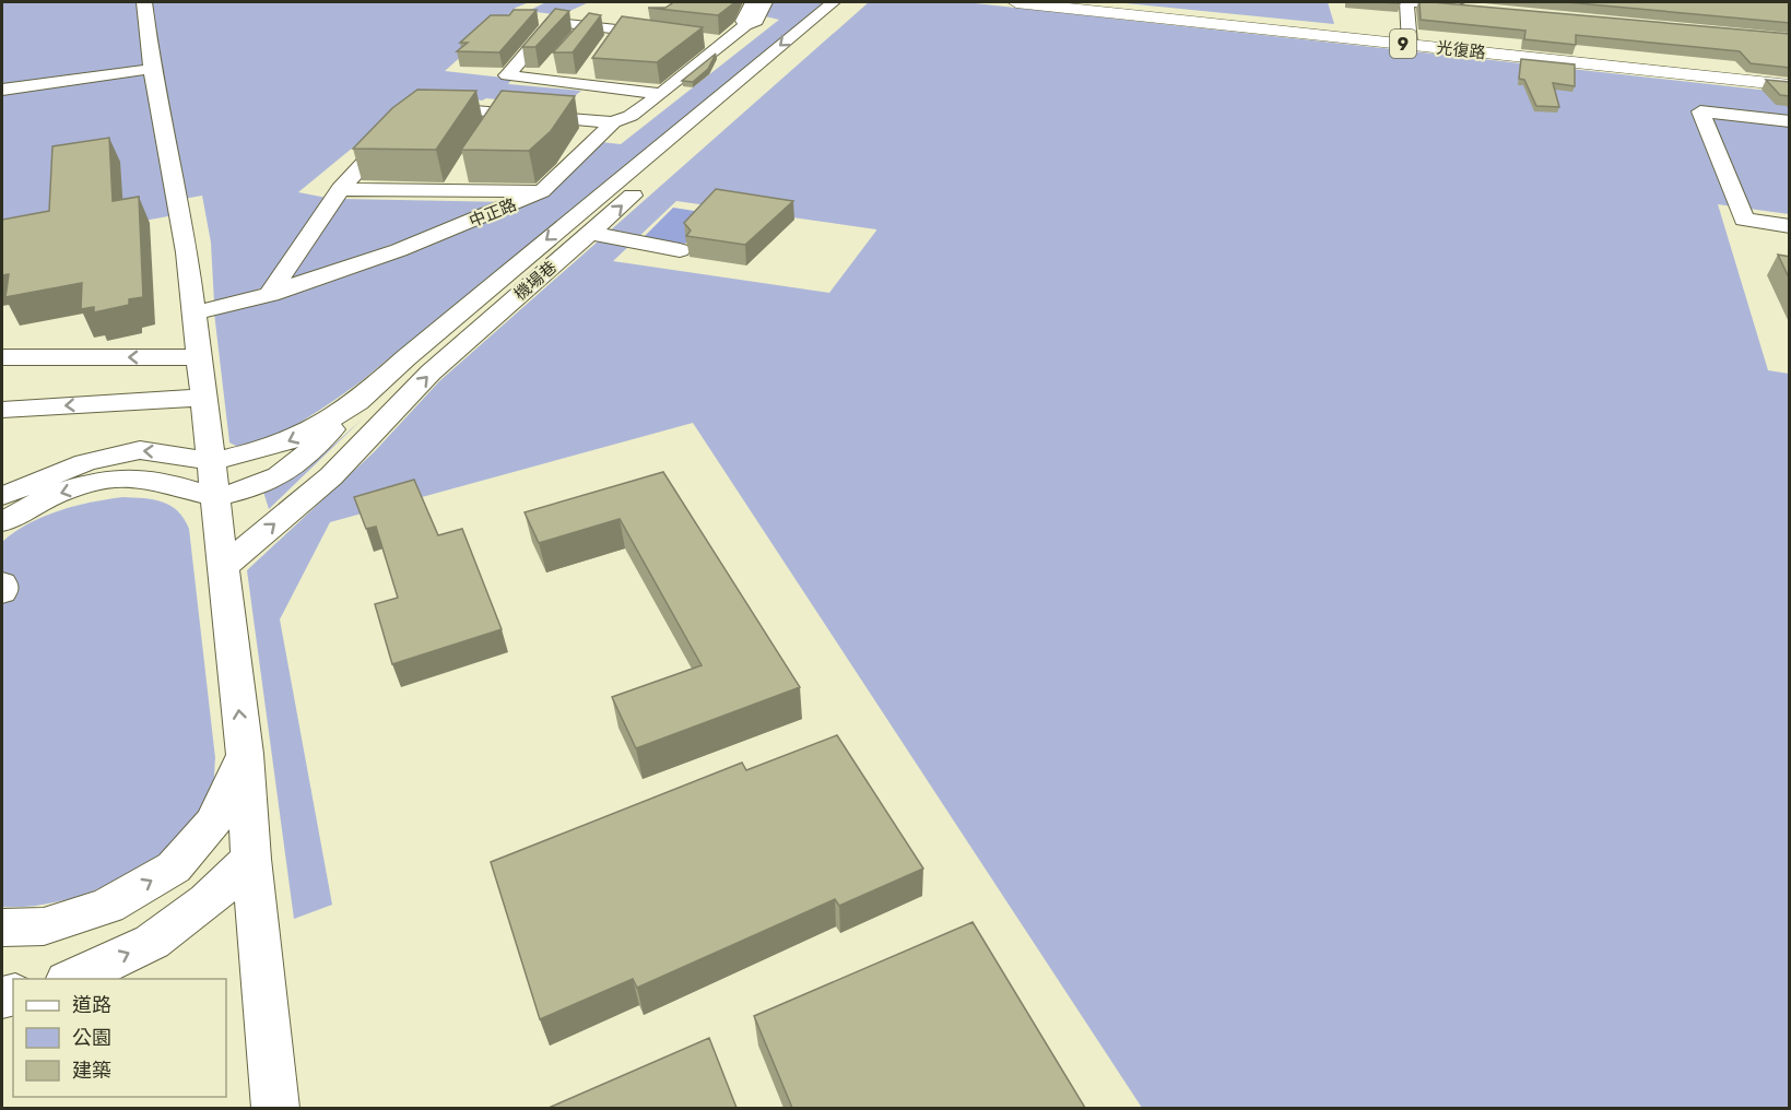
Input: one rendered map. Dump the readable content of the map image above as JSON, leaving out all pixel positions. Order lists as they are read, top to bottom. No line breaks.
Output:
{"streets":{"main road":["9","光復路"],"street":["中正路","機場巷"]},"legend":["道路","公園","建築"]}
